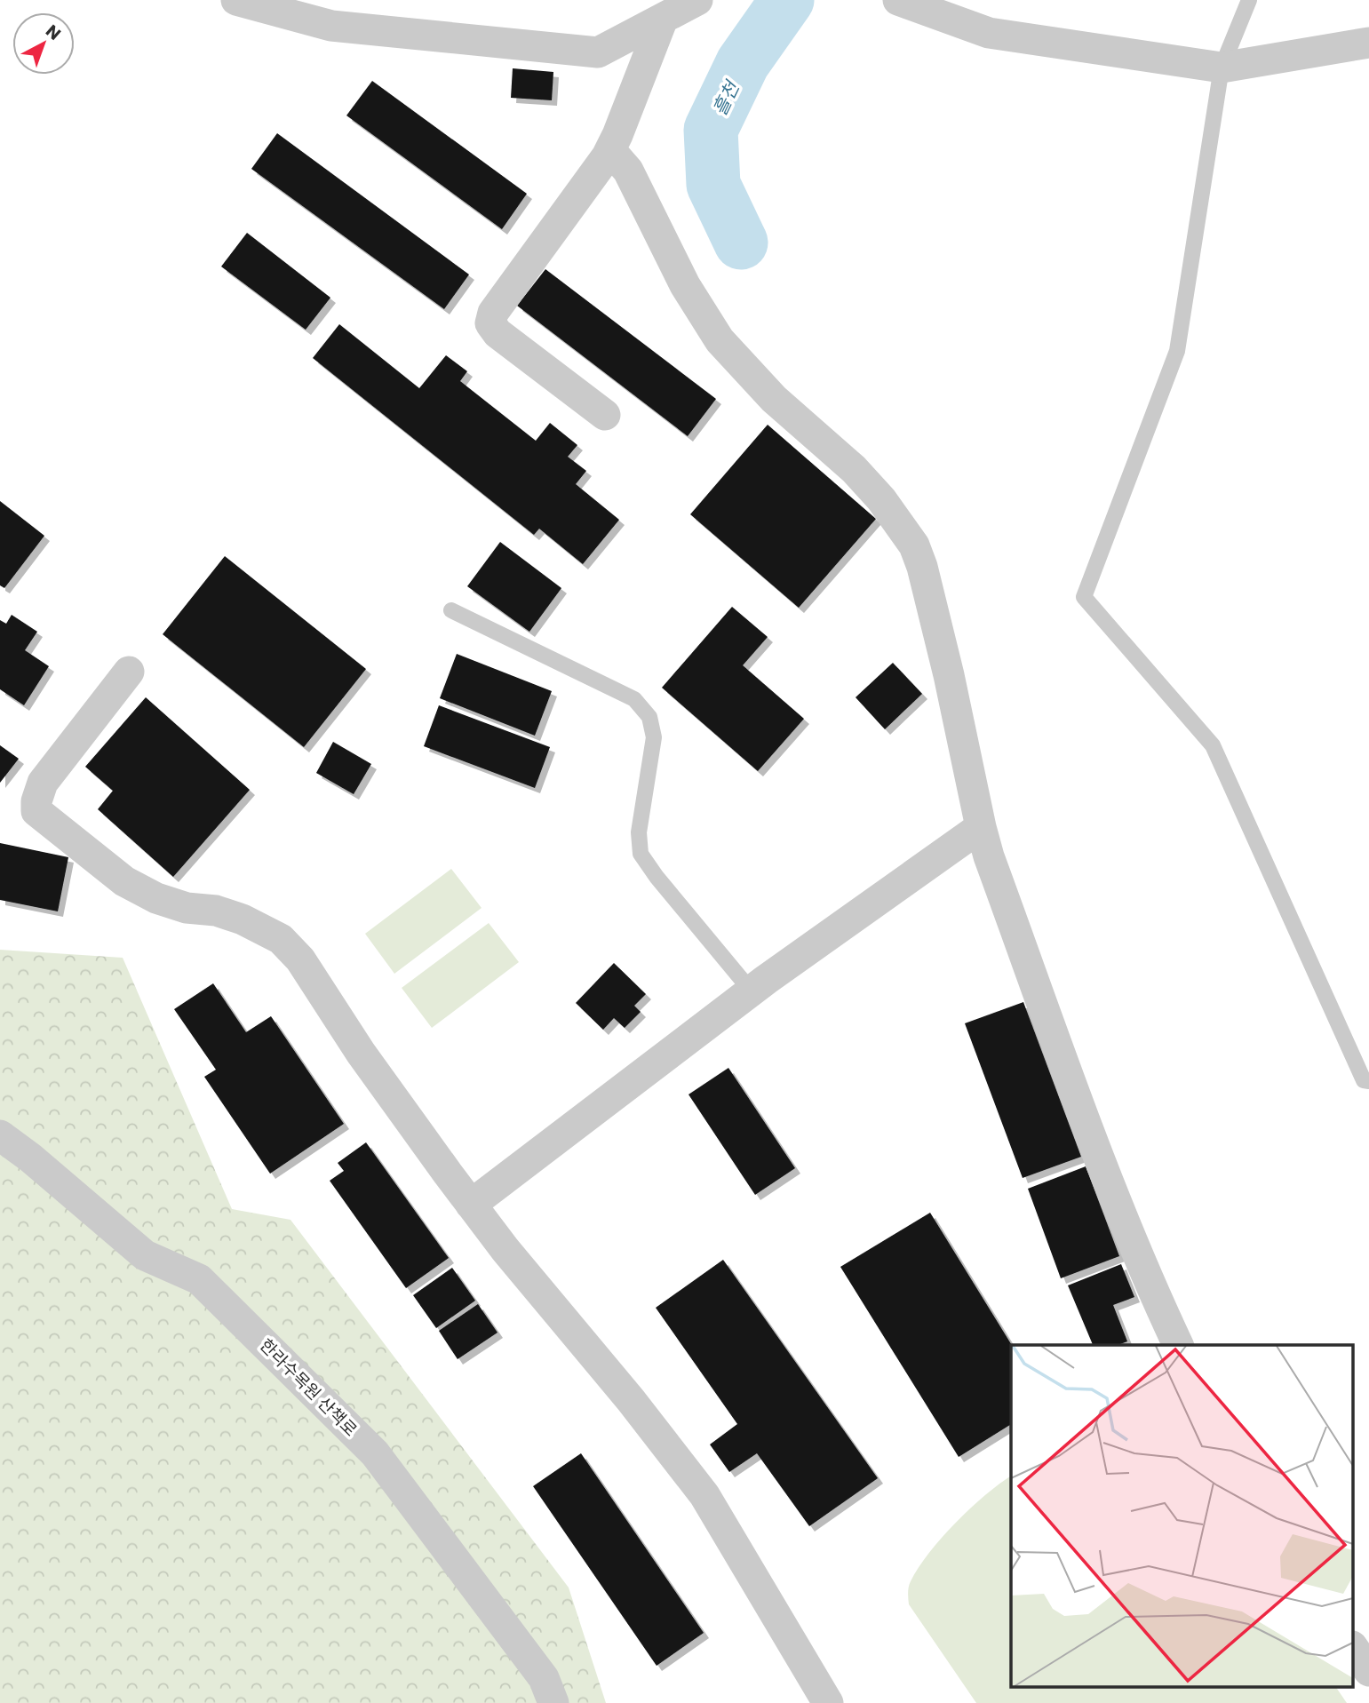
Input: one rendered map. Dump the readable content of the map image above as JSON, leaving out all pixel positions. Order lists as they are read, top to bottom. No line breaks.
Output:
{"streets":{"street":["한라수목원 산책로"]},"water":["흘천"],"north":"top right"}
